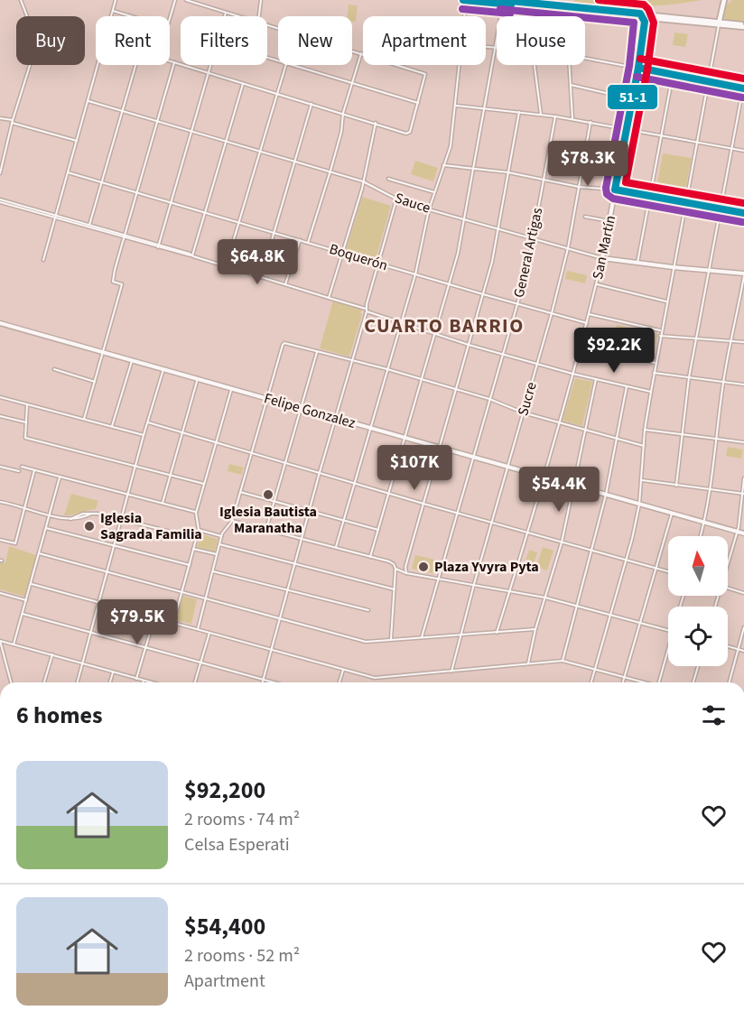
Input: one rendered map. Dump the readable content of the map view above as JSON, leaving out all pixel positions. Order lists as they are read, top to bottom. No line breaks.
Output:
{"streets":{"street":["Sauce","San Martín","General Artigas","Boquerón","Sucre","Felipe Gonzalez"]},"crossings":[["Sauce","San Martín"],["Sauce","General Artigas"],["Sauce","Sucre"],["San Martín","Boquerón"],["San Martín","Felipe Gonzalez"],["General Artigas","Boquerón"],["General Artigas","Felipe Gonzalez"],["Boquerón","Sucre"],["Sucre","Felipe Gonzalez"]],"districts":["CUARTO BARRIO"],"places":["Iglesia Bautista Maranatha","Iglesia Sagrada Familia","Plaza Yvyra Pyta"],"lines":["transit line 51-1"],"north":"top","page":{"chip":["Buy","Rent","Filters","New","Apartment","House"],"price":["$78.3K","$64.8K","$92.2K","$107K","$54.4K","$79.5K"],"heading":"6 homes","list":[{"name":"$92,200","note":"2 rooms · 74 m² · Celsa Esperati"},{"name":"$54,400","note":"2 rooms · 52 m² · Apartment"}]}}
